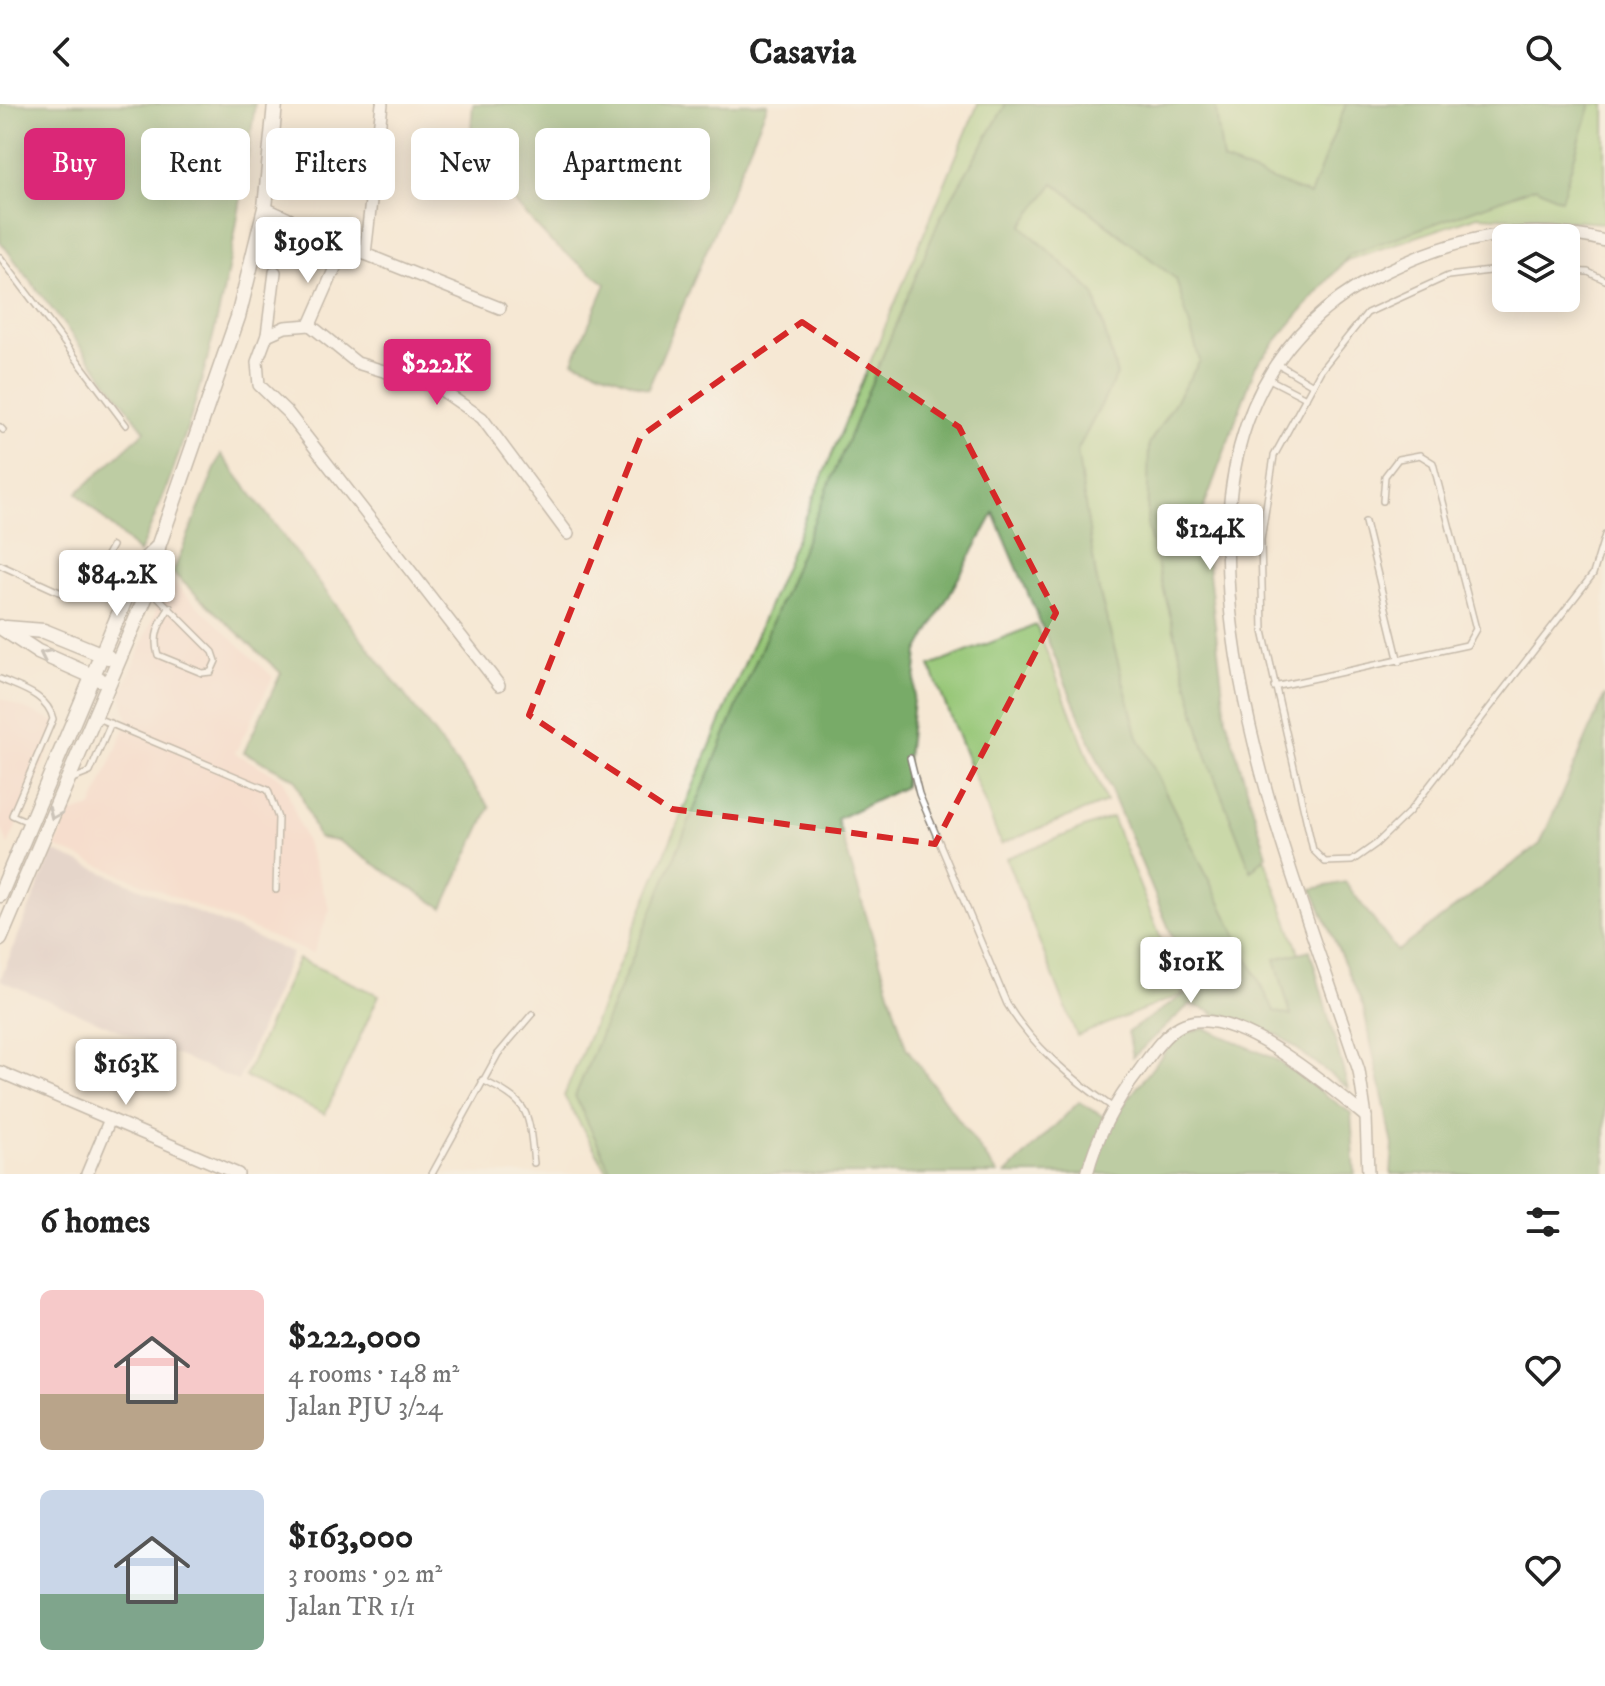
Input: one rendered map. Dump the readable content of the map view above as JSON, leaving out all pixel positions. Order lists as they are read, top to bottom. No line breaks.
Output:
{"page":{"header":"Casavia","chip":["Buy","Rent","Filters","New","Apartment"],"price":["$190K","$222K","$124K","$84.2K","$101K","$163K"],"heading":"6 homes","list":[{"name":"$222,000","note":"4 rooms · 148 m² · Jalan PJU 3/24"},{"name":"$163,000","note":"3 rooms · 92 m² · Jalan TR 1/1"}]}}
